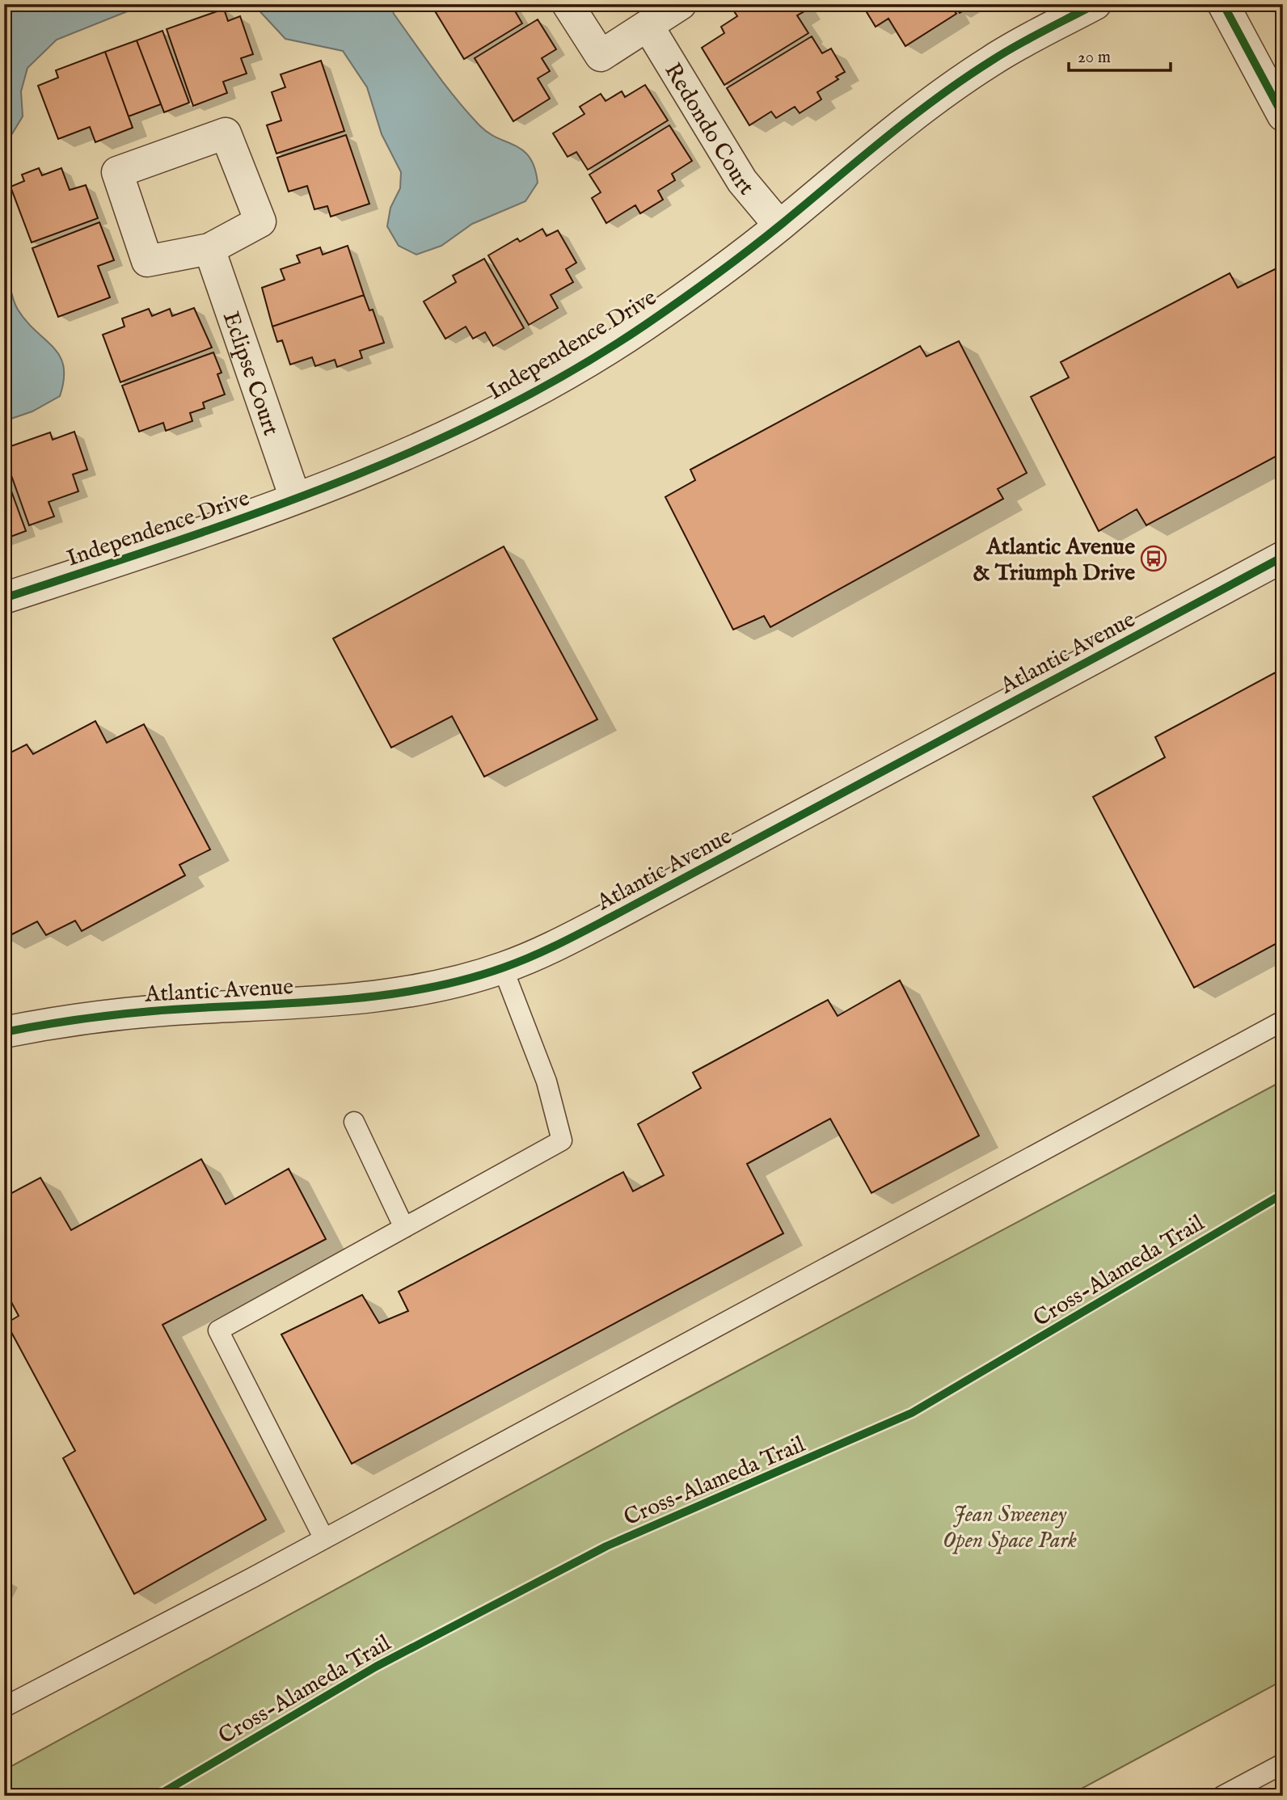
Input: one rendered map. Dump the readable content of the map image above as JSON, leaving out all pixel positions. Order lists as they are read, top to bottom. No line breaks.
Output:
{"streets":{"street":["Redondo Court","Independence Drive","Eclipse Court","Atlantic Avenue"],"cycle path":["Cross-Alameda Trail"]},"crossings":[["Redondo Court","Independence Drive"],["Independence Drive","Eclipse Court"]],"parks":["Jean Sweeney Open Space Park"],"places":{"bus stop":["Atlantic Avenue & Triumph Drive"]},"scale_bar":"20 m"}
